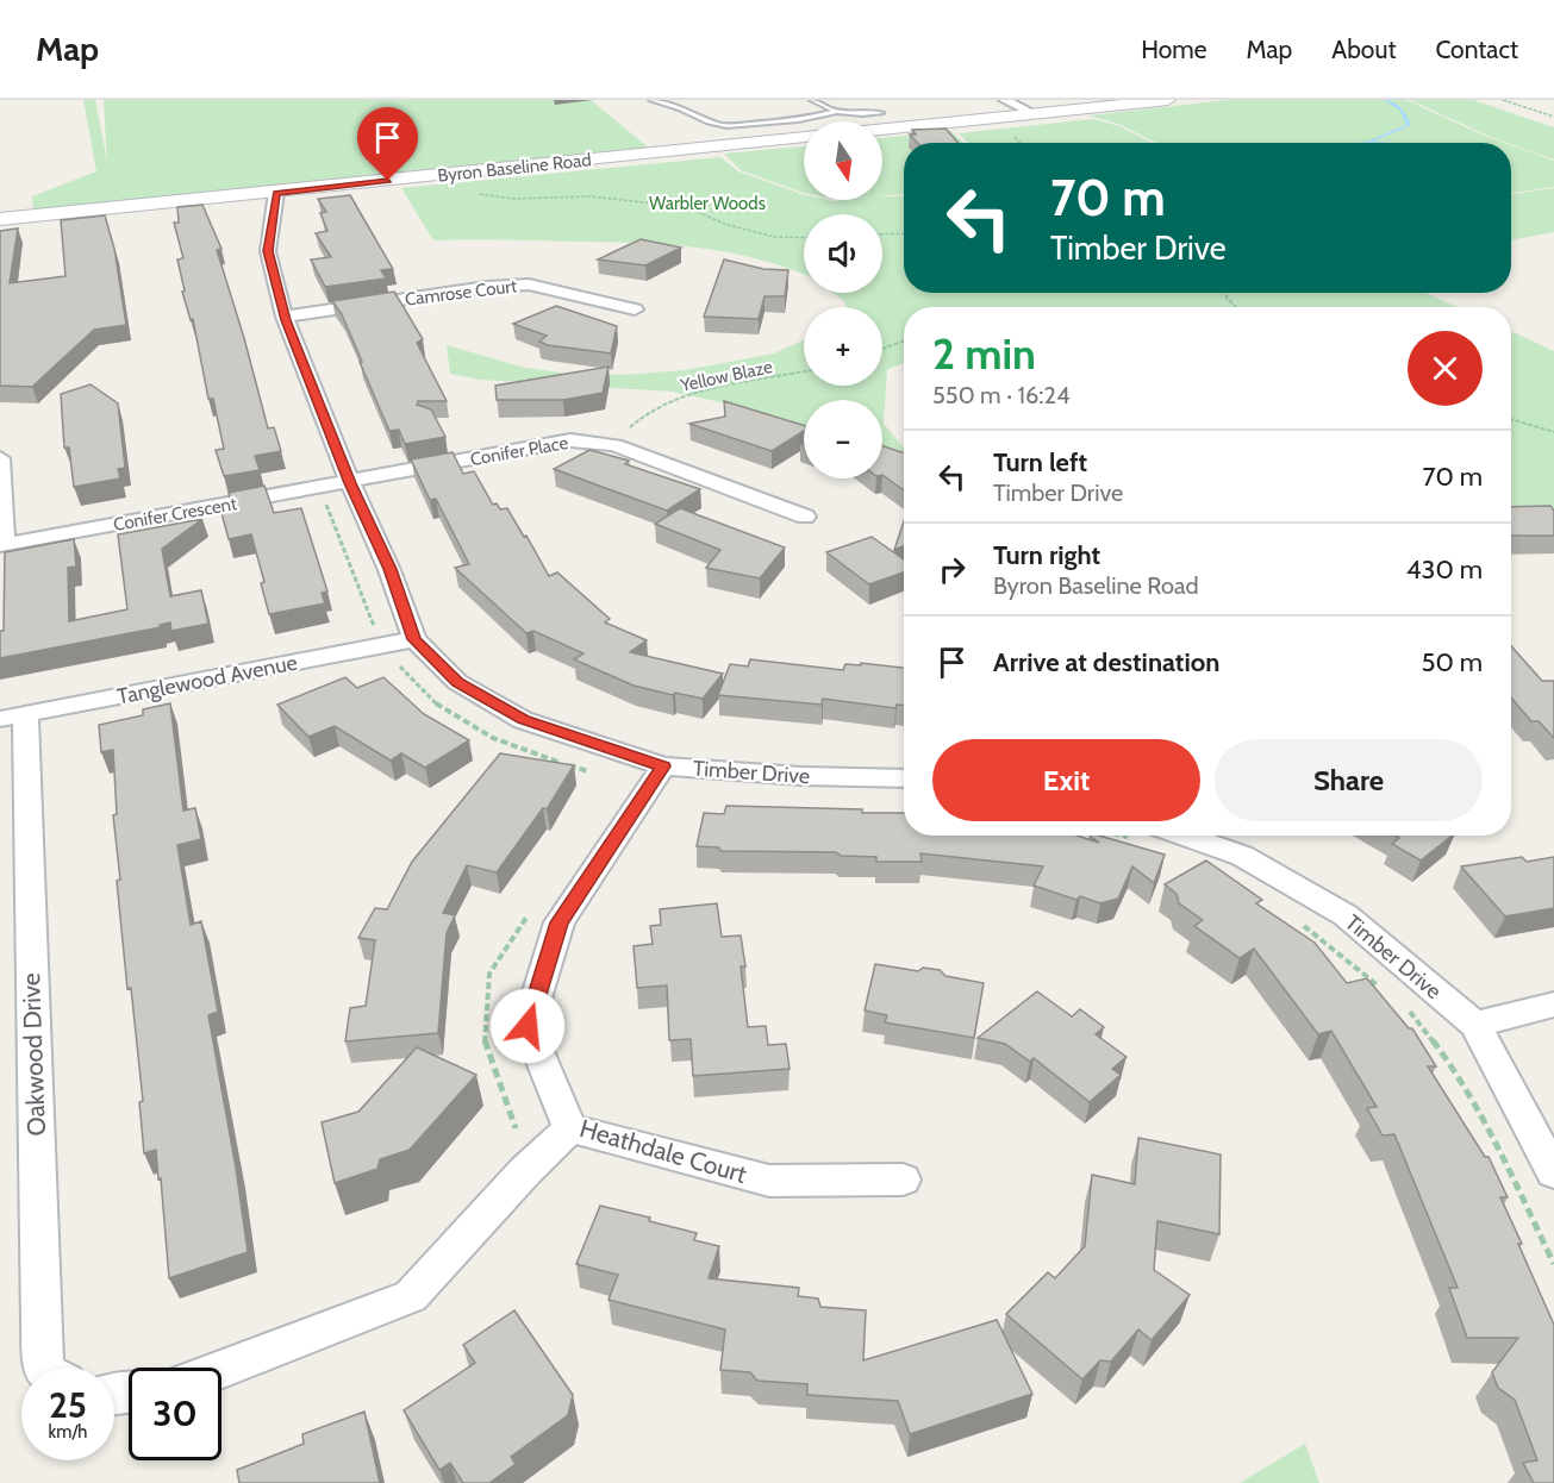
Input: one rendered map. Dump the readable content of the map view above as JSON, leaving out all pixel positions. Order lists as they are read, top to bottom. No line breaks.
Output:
{"streets":{"main road":["Byron Baseline Road"],"street":["Camrose Court","Conifer Place","Conifer Crescent","Tanglewood Avenue","Timber Drive","Oakwood Drive","Heathdale Court"],"path":["Yellow Blaze"]},"crossings":[["Byron Baseline Road","Timber Drive"],["Camrose Court","Timber Drive"],["Yellow Blaze","Conifer Place"],["Conifer Place","Conifer Crescent"],["Conifer Place","Timber Drive"],["Conifer Crescent","Timber Drive"],["Tanglewood Avenue","Timber Drive"],["Tanglewood Avenue","Oakwood Drive"],["Timber Drive","Heathdale Court"]],"parks":["Warbler Woods"],"north":"bottom","page":{"header":"Map","nav":["Home","Map","About","Contact"],"map_buttons":["+","−"],"turn":["70 m","Timber Drive"],"heading":["2 min","550 m · 16:24"],"list":[{"name":"Turn left","note":"Timber Drive","value":"70 m"},{"name":"Turn right","note":"Byron Baseline Road","value":"430 m"},{"name":"Arrive at destination","value":"50 m"}],"buttons":["Exit","Share"],"speed":"25 km/h","limit":"30"}}
